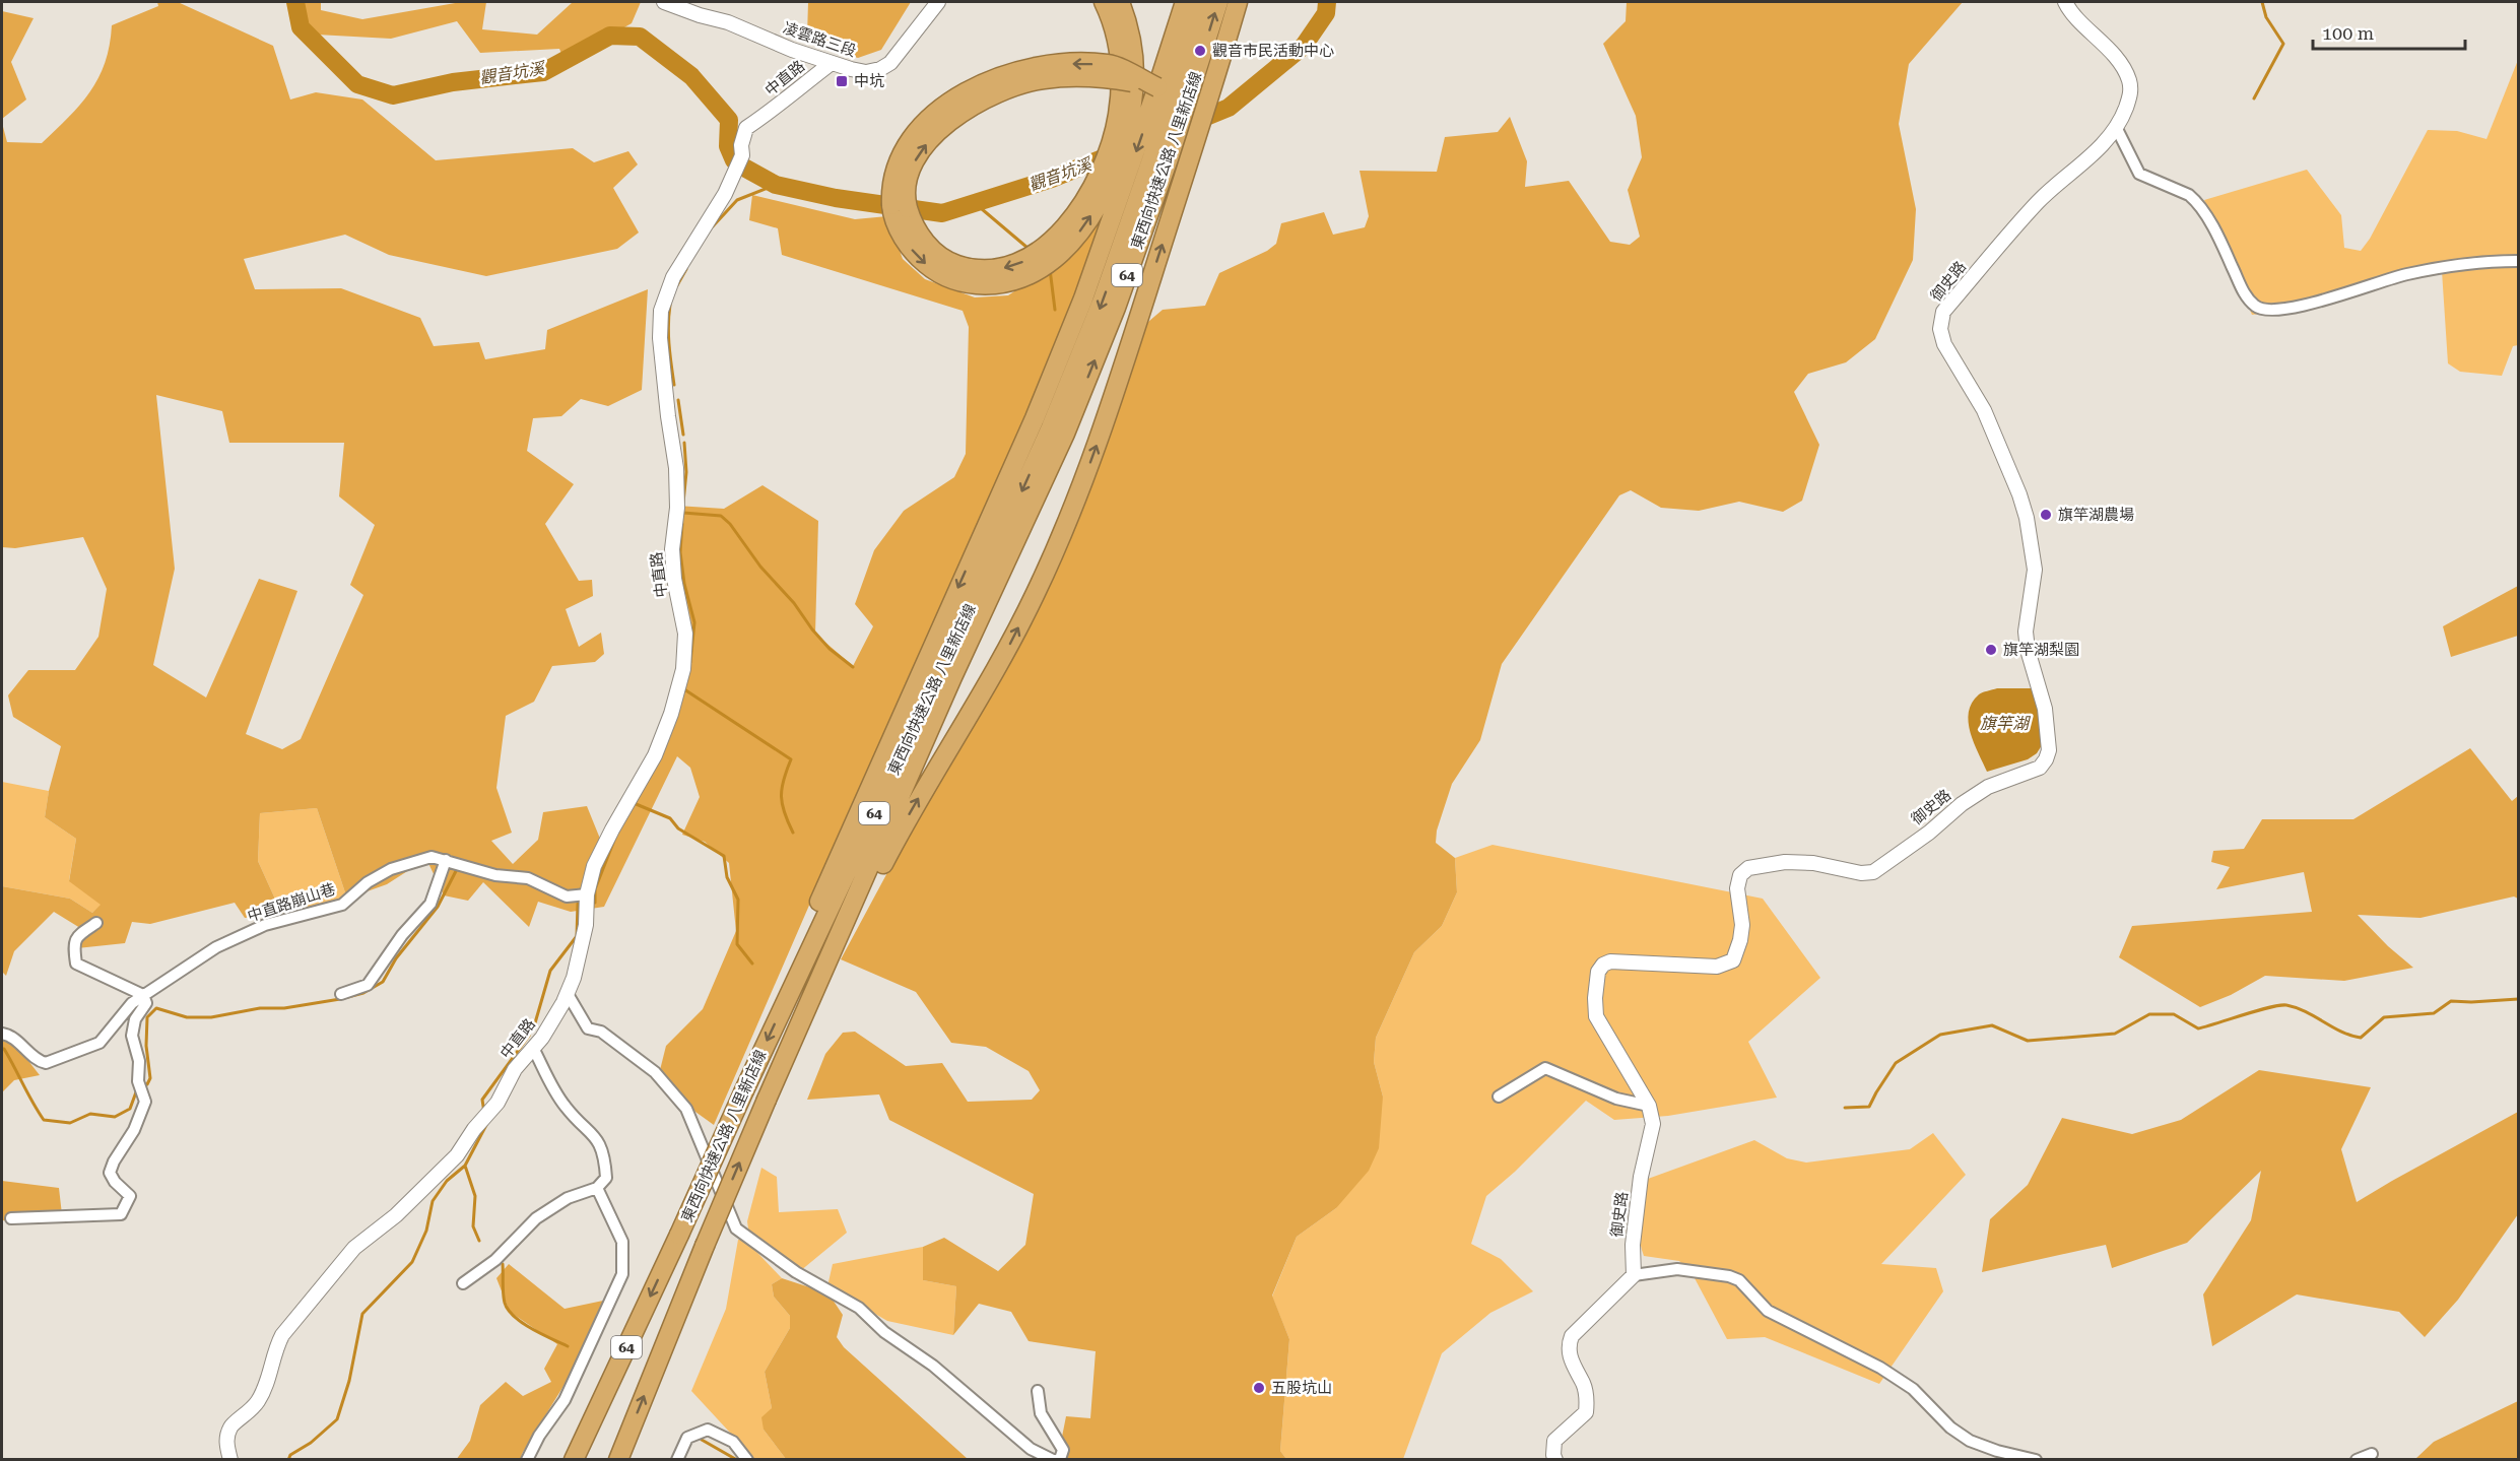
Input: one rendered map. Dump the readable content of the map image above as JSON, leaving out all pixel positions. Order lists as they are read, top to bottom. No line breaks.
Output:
{"streets":{"highway":["東西向快速公路 八里新店線","64"],"street":["凌雲路三段","中直路","御史路","中直路崩山巷"]},"crossings":[["凌雲路三段","中直路"],["中直路","中直路崩山巷"]],"water":["觀音坑溪","旗竿湖"],"places":{"other":["觀音市民活動中心","旗竿湖農場","旗竿湖梨園","五股坑山"],"transit":["中坑"]},"scale_bar":"100 m"}
